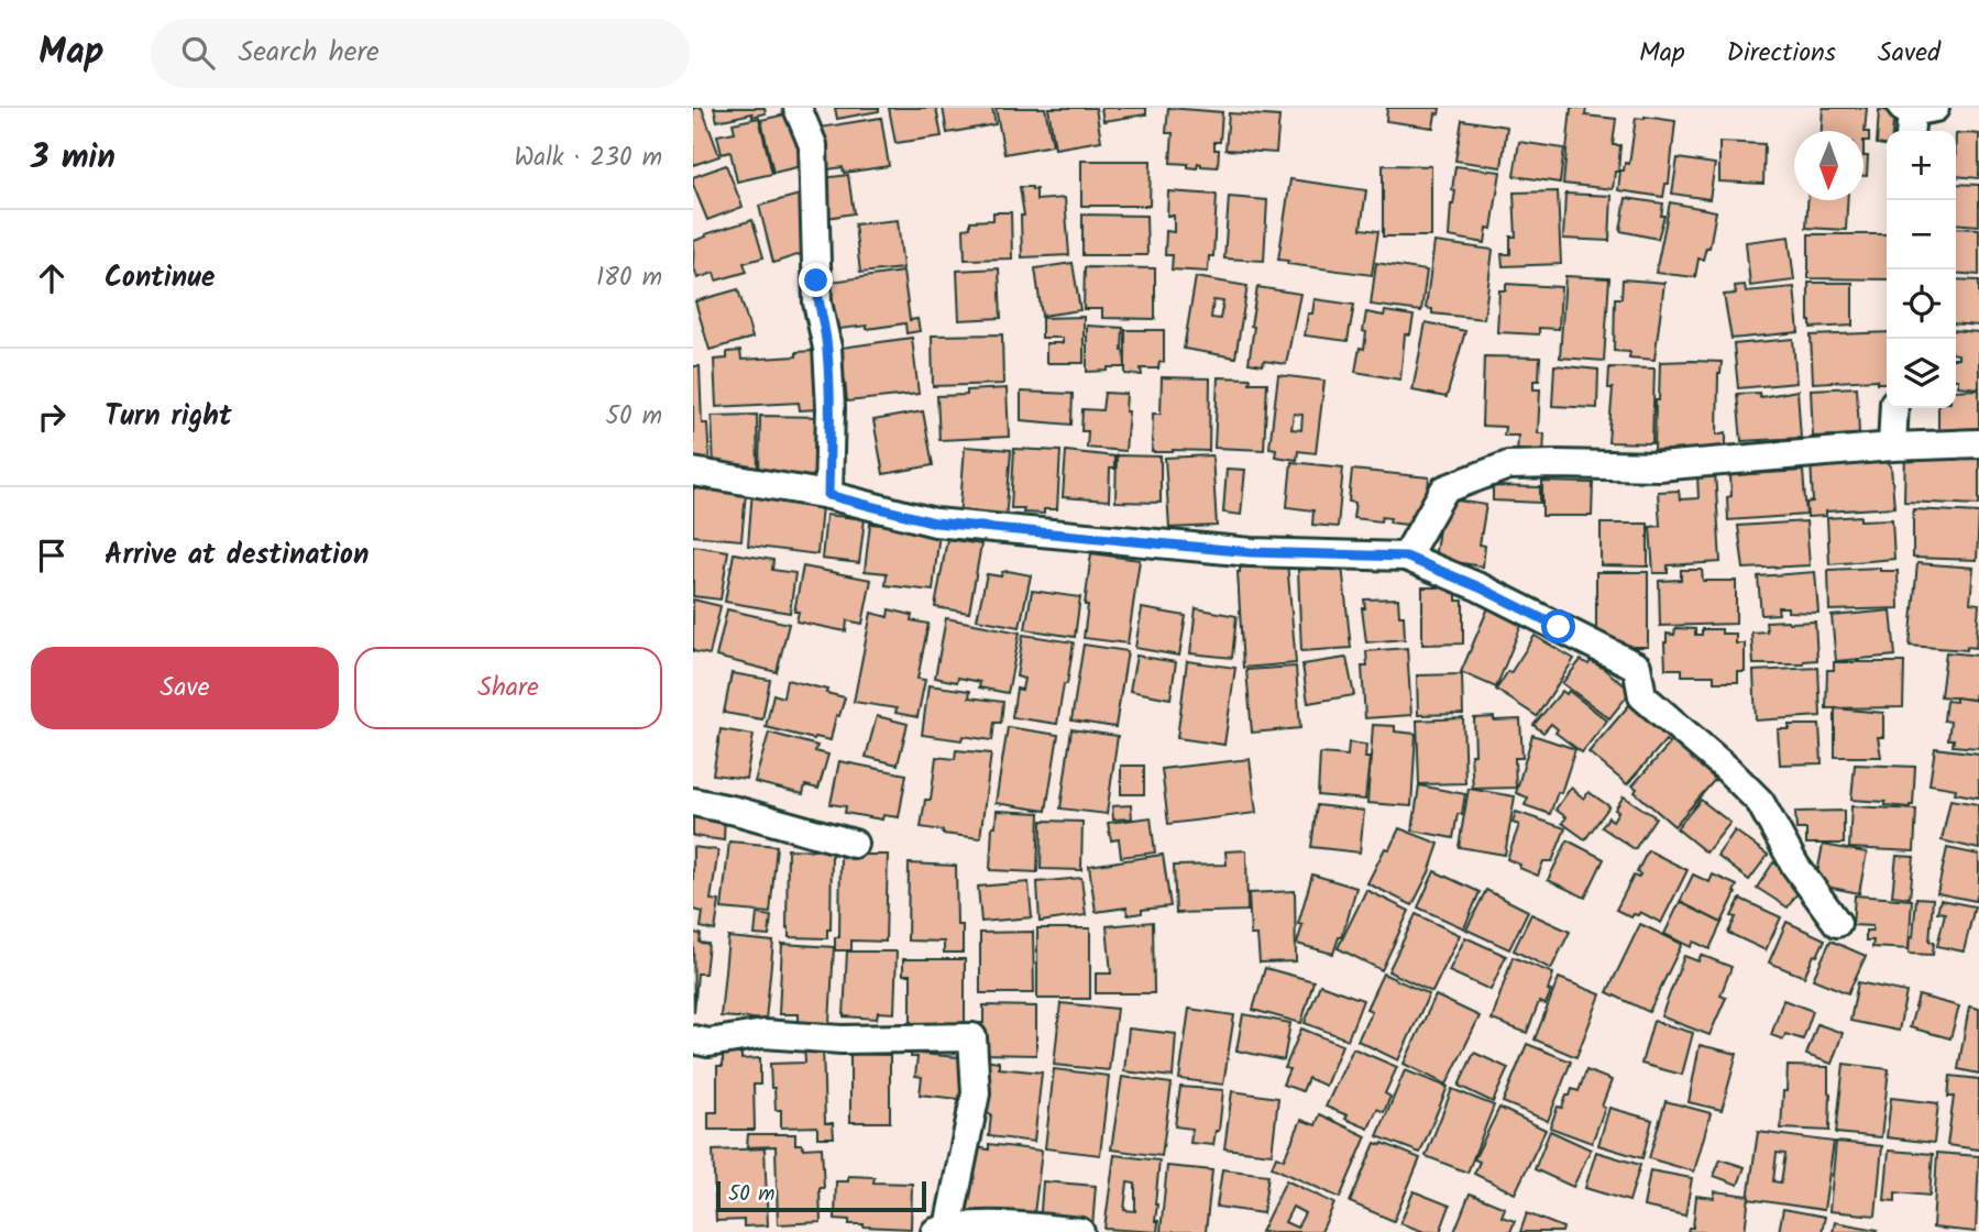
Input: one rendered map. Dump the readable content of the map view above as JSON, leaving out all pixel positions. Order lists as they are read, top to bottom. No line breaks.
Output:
{"scale_bar":"50 m","north":"bottom","page":{"header":"Map","search":"Search here","nav":["Map","Directions","Saved"],"heading":["3 min","Walk · 230 m"],"map_buttons":["+","−"],"list":[["Continue","180 m"],["Turn right","50 m"],"Arrive at destination"],"buttons":["Save","Share"],"scale":"50 m"}}
